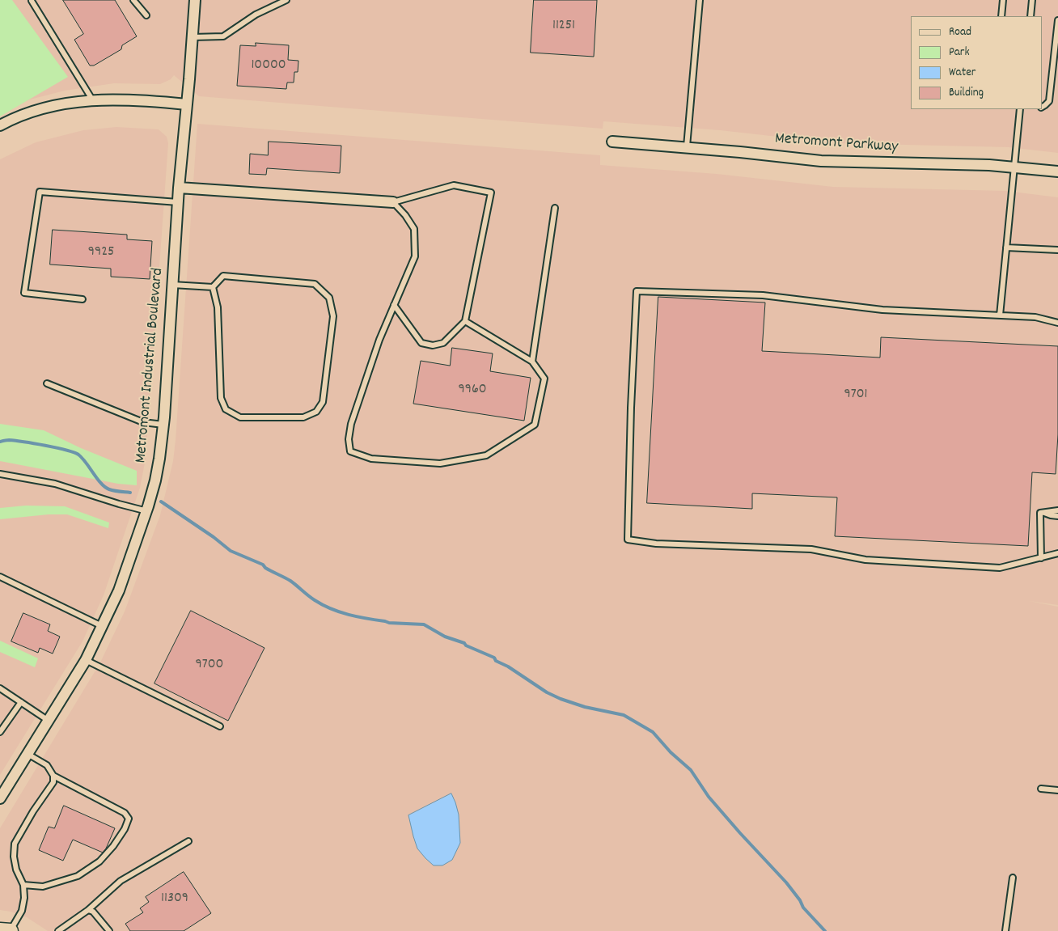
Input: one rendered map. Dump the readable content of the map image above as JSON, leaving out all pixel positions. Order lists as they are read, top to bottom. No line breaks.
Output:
{"streets":{"street":["Metromont Parkway","Metromont Industrial Boulevard"]},"house_numbers":["11251","10000","9925","9960","9701","9700","11309"],"legend":["Road","Park","Water","Building"]}
